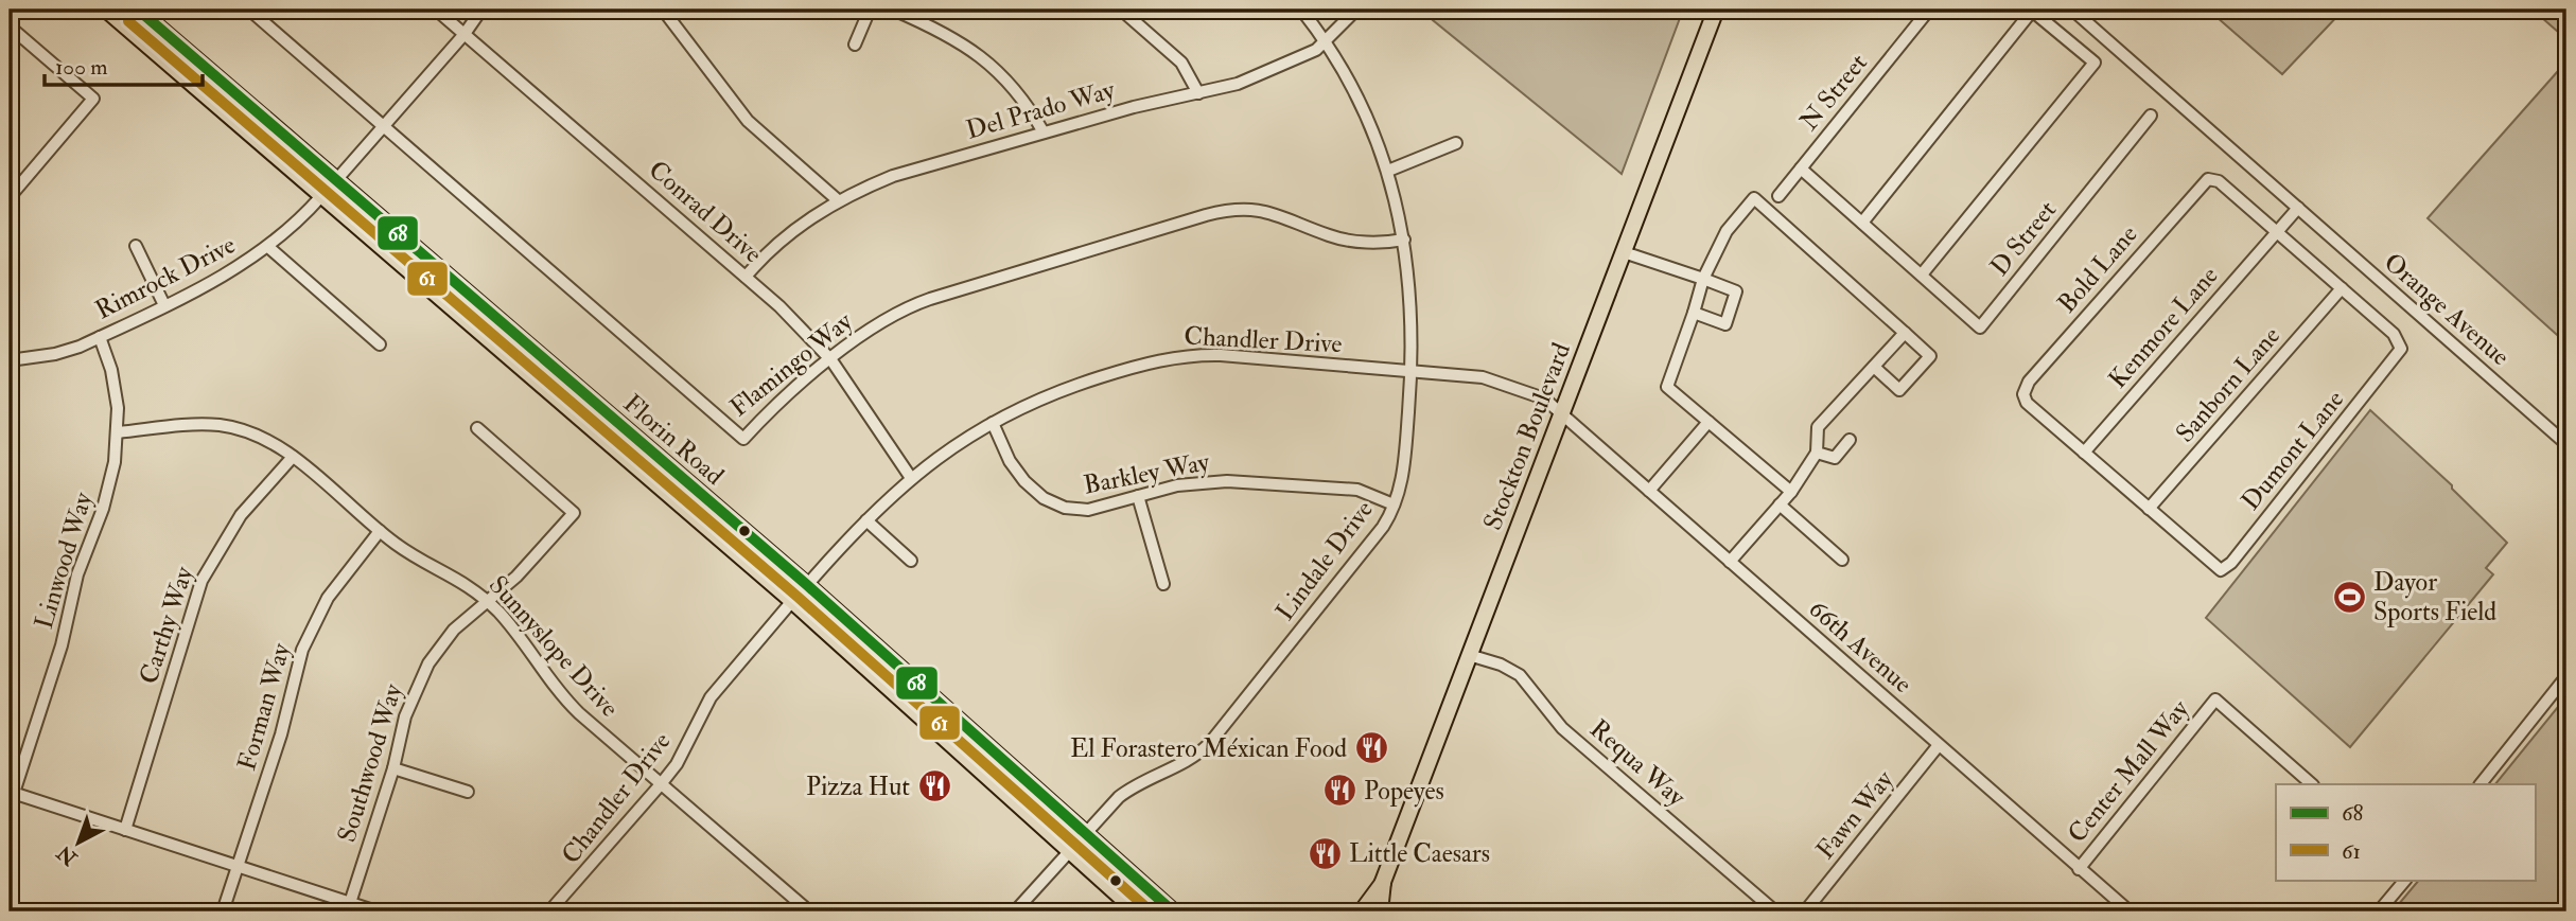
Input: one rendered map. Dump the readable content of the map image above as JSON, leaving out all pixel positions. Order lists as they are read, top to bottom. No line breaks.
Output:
{"streets":{"main road":["Stockton Boulevard","Florin Road"],"street":["N Street","Del Prado Way","Conrad Drive","D Street","Bold Lane","Rimrock Drive","Orange Avenue","Kenmore Lane","Chandler Drive","Flamingo Way","Sanborn Lane","Dumont Lane","Barkley Way","Linwood Way","Lindale Drive","Carthy Way","Sunnyslope Drive","66th Avenue","Forman Way","Southwood Way","Requa Way","Center Mall Way","Fawn Way"]},"crossings":[["N Street","D Street"],["Del Prado Way","Conrad Drive"],["Del Prado Way","Lindale Drive"],["Conrad Drive","Chandler Drive"],["Conrad Drive","Flamingo Way"],["Bold Lane","Kenmore Lane"],["Bold Lane","Dumont Lane"],["Rimrock Drive","Florin Road"],["Rimrock Drive","Linwood Way"],["Kenmore Lane","Dumont Lane"],["Chandler Drive","Stockton Boulevard"],["Chandler Drive","Florin Road"],["Chandler Drive","Barkley Way"],["Chandler Drive","Lindale Drive"],["Chandler Drive","Sunnyslope Drive"],["Chandler Drive","66th Avenue"],["Flamingo Way","Lindale Drive"],["Sanborn Lane","Dumont Lane"],["Stockton Boulevard","66th Avenue"],["Stockton Boulevard","Requa Way"],["Florin Road","Lindale Drive"],["Barkley Way","Lindale Drive"],["Linwood Way","Sunnyslope Drive"],["Carthy Way","Sunnyslope Drive"],["Sunnyslope Drive","Forman Way"],["Sunnyslope Drive","Southwood Way"],["66th Avenue","Center Mall Way"],["66th Avenue","Fawn Way"]],"places":{"sports":["Dayor Sports Field"],"restaurant":["El Forastero Méxican Food","Pizza Hut","Popeyes","Little Caesars"]},"lines":["transit line 68","transit line 61"],"legend":["68","61"],"scale_bar":"100 m","north":"bottom left"}
